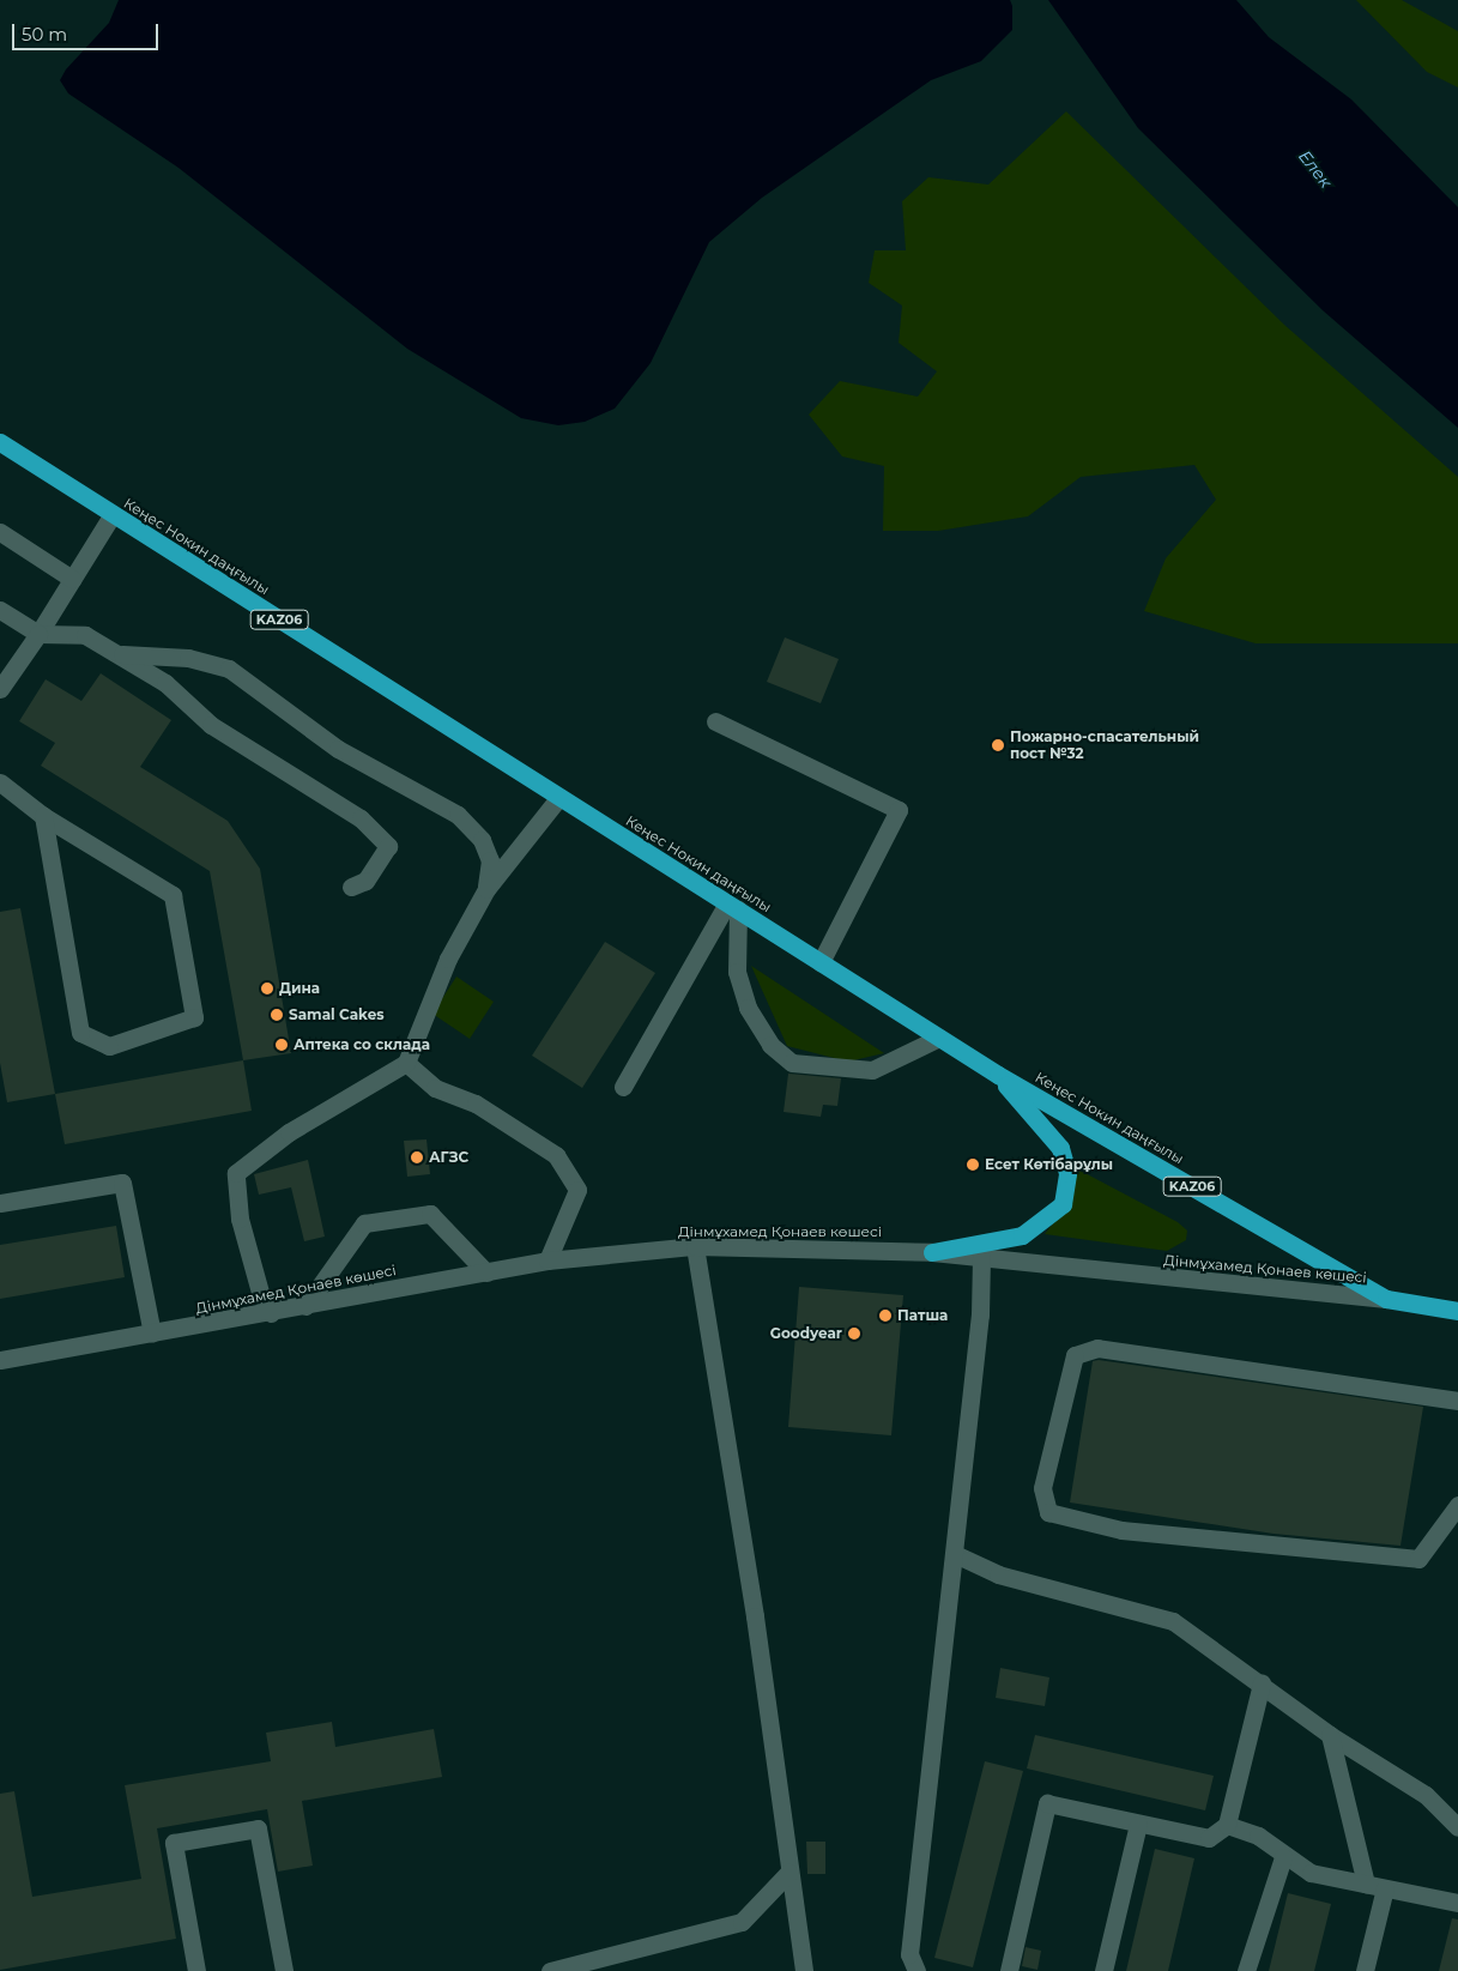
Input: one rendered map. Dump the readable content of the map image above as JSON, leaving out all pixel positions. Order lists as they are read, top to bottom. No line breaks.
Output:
{"streets":{"highway":["Кеңес Нокин даңғылы","KАZ06","Дінмұхамед Қонаев көшесі"]},"crossings":[["Кеңес Нокин даңғылы","Дінмұхамед Қонаев көшесі"]],"water":["Елек"],"places":["Пожарно-спасательный пост №32","Дина","Samal Cakes","Аптека со склада","АГЗС","Есет Көтібарұлы","Патша","Goodyear"],"scale_bar":"50 m"}
